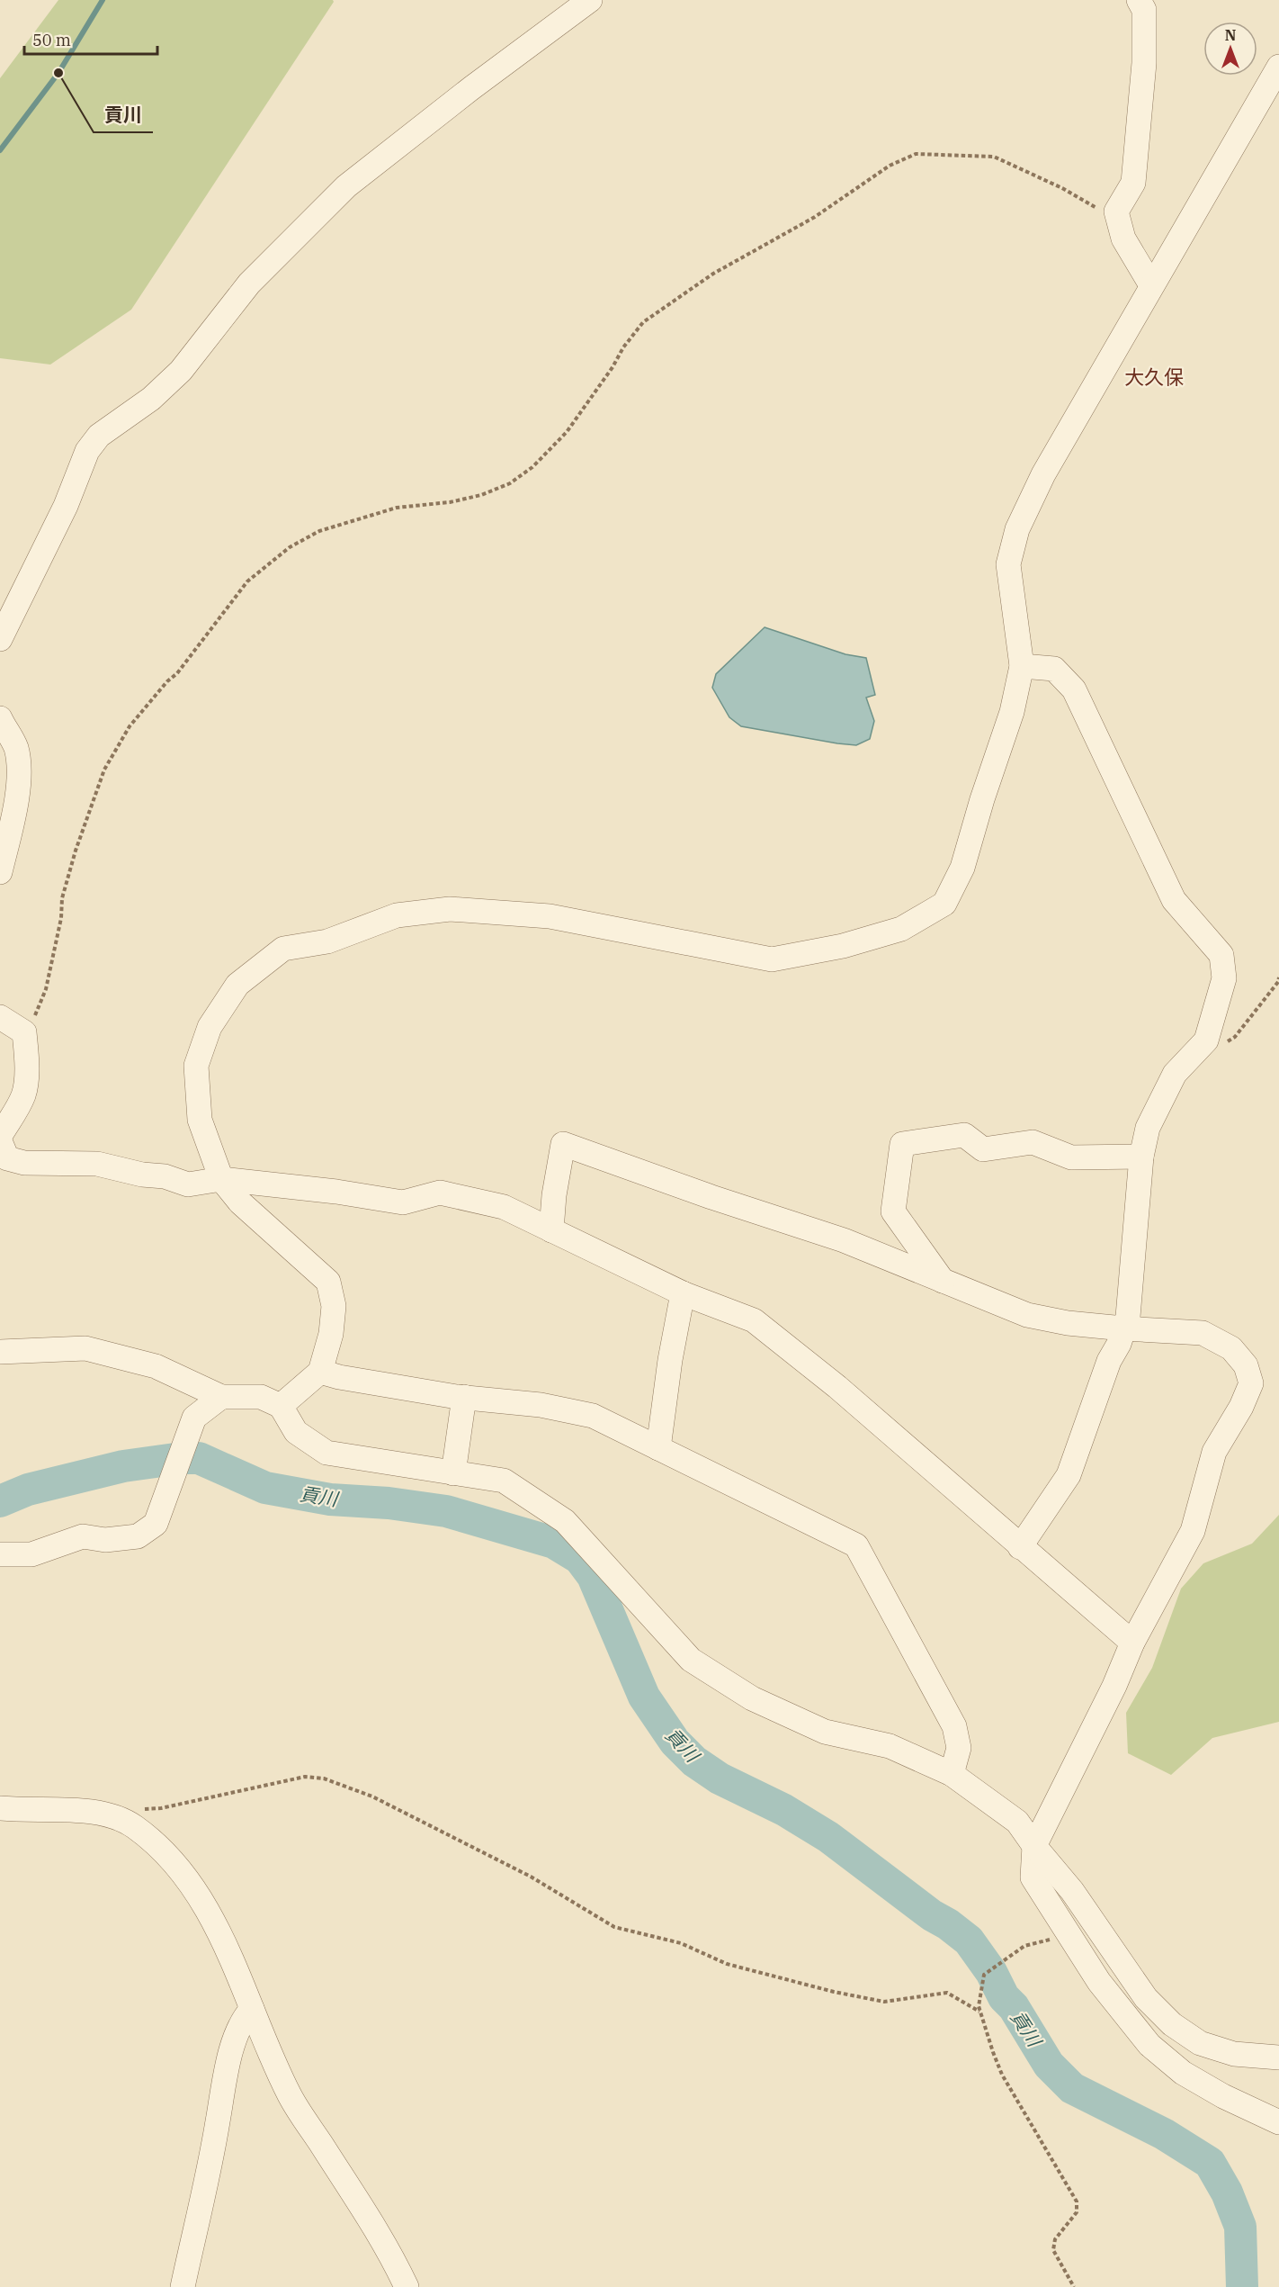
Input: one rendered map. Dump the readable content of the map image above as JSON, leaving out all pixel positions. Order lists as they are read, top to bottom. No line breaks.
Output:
{"districts":["大久保"],"water":["貢川"],"places":["貢川"],"scale_bar":"50 m","north":"top"}
